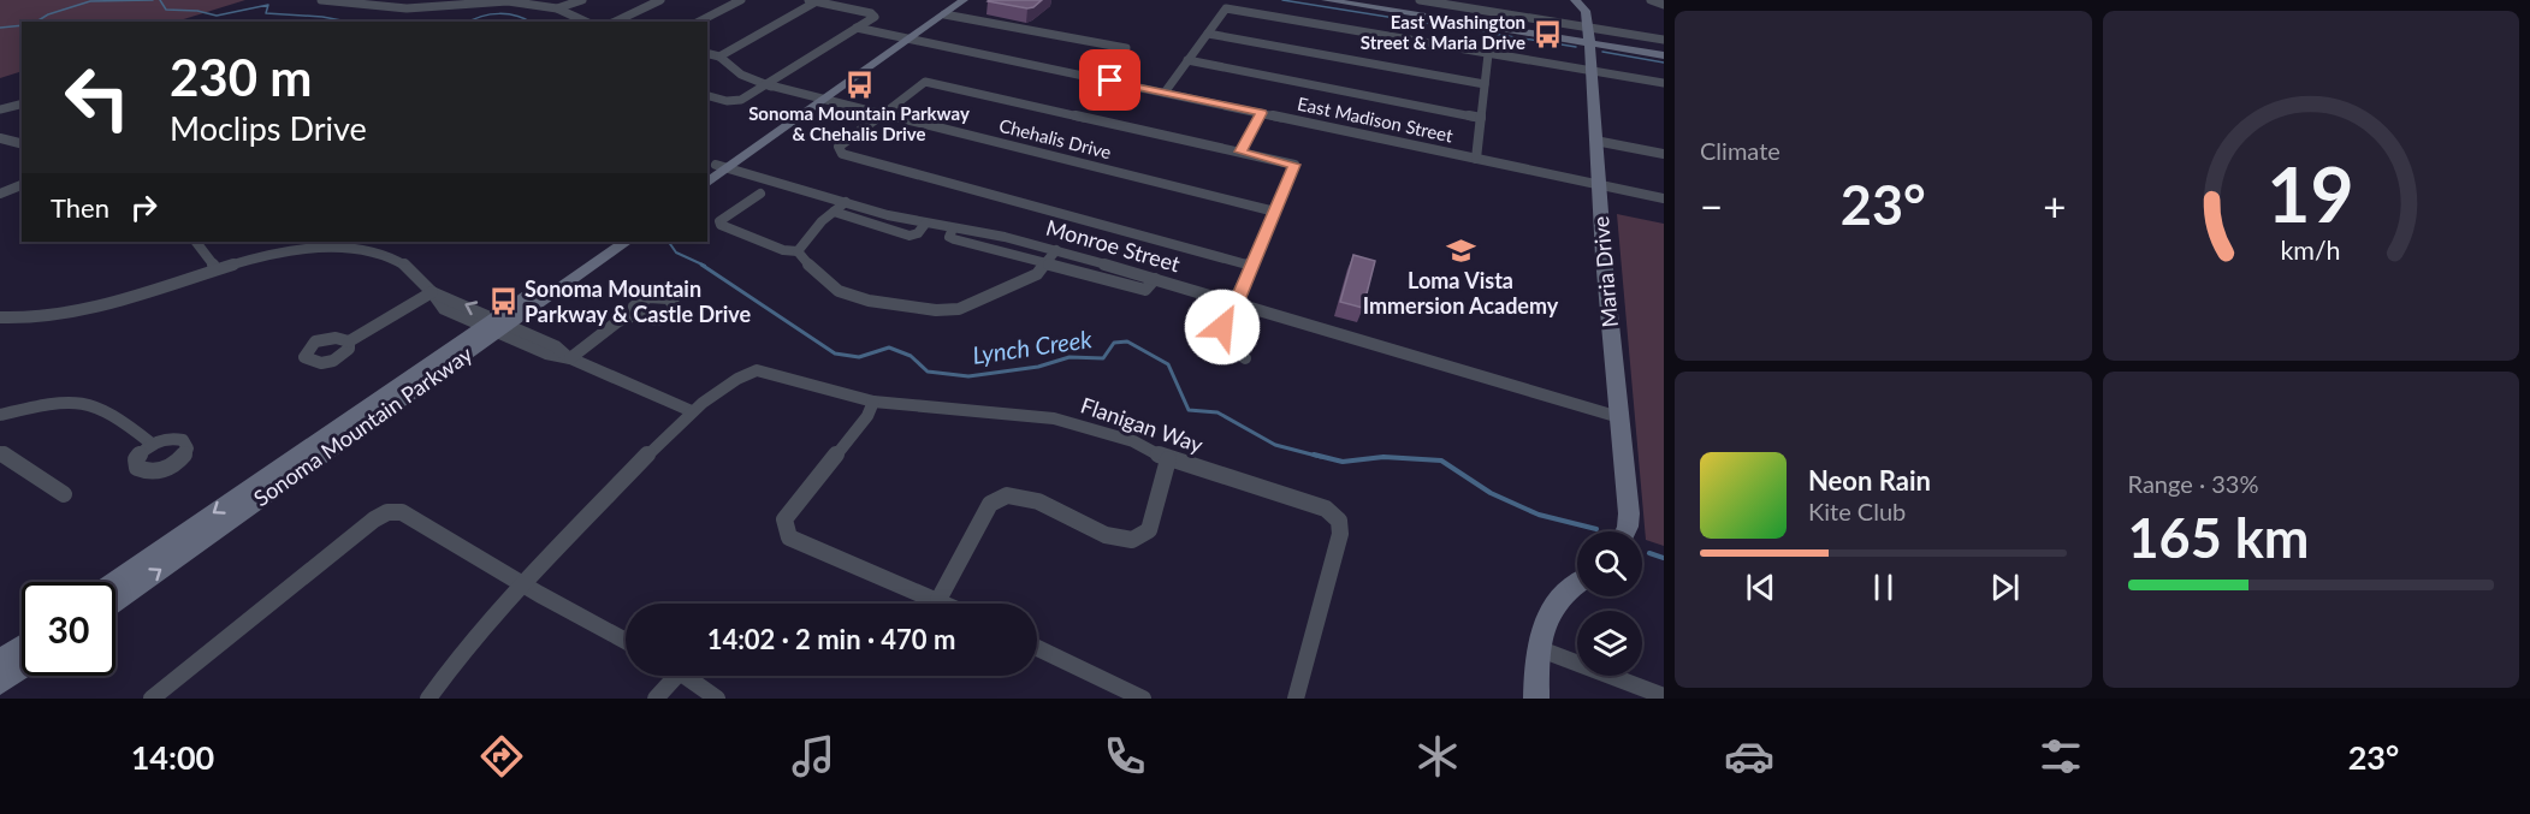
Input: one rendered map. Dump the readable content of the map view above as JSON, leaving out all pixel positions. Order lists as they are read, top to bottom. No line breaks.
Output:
{"streets":{"main road":["Maria Drive","Sonoma Mountain Parkway"],"street":["East Madison Street","Chehalis Drive","Monroe Street","Flanigan Way"]},"crossings":[["East Madison Street","Maria Drive"],["Monroe Street","Maria Drive"]],"water":["Lynch Creek"],"places":{"bus stop":["East Washington Street & Maria Drive","Sonoma Mountain Parkway & Chehalis Drive","Sonoma Mountain Parkway & Castle Drive"],"school or university":["Loma Vista Immersion Academy"]},"page":{"tile":["Climate",["Range · 33%","165 km"]],"turn":["230 m","Moclips Drive"],"then":"Then","heat":["−","23°","+"],"song":["Neon Rain","Kite Club"],"limit":"30","trip":"14:02 · 2 min · 470 m","tabs":["14:00","23°"],"gauge":["19","km/h"]}}
